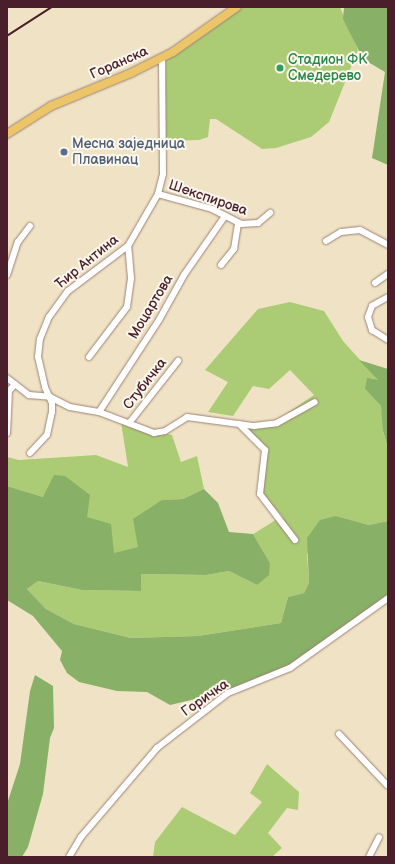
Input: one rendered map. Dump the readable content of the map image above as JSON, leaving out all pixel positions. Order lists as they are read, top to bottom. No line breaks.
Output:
{"streets":{"main road":["Горанска"],"street":["Шекспирова","Ћир Антина","Моцартова","Стубичка","Горичка"]},"crossings":[["Горанска","Ћир Антина"],["Шекспирова","Ћир Антина"],["Шекспирова","Моцартова"]],"places":["Стадион ФК Смедерево","Месна заједница Плавинац"]}
